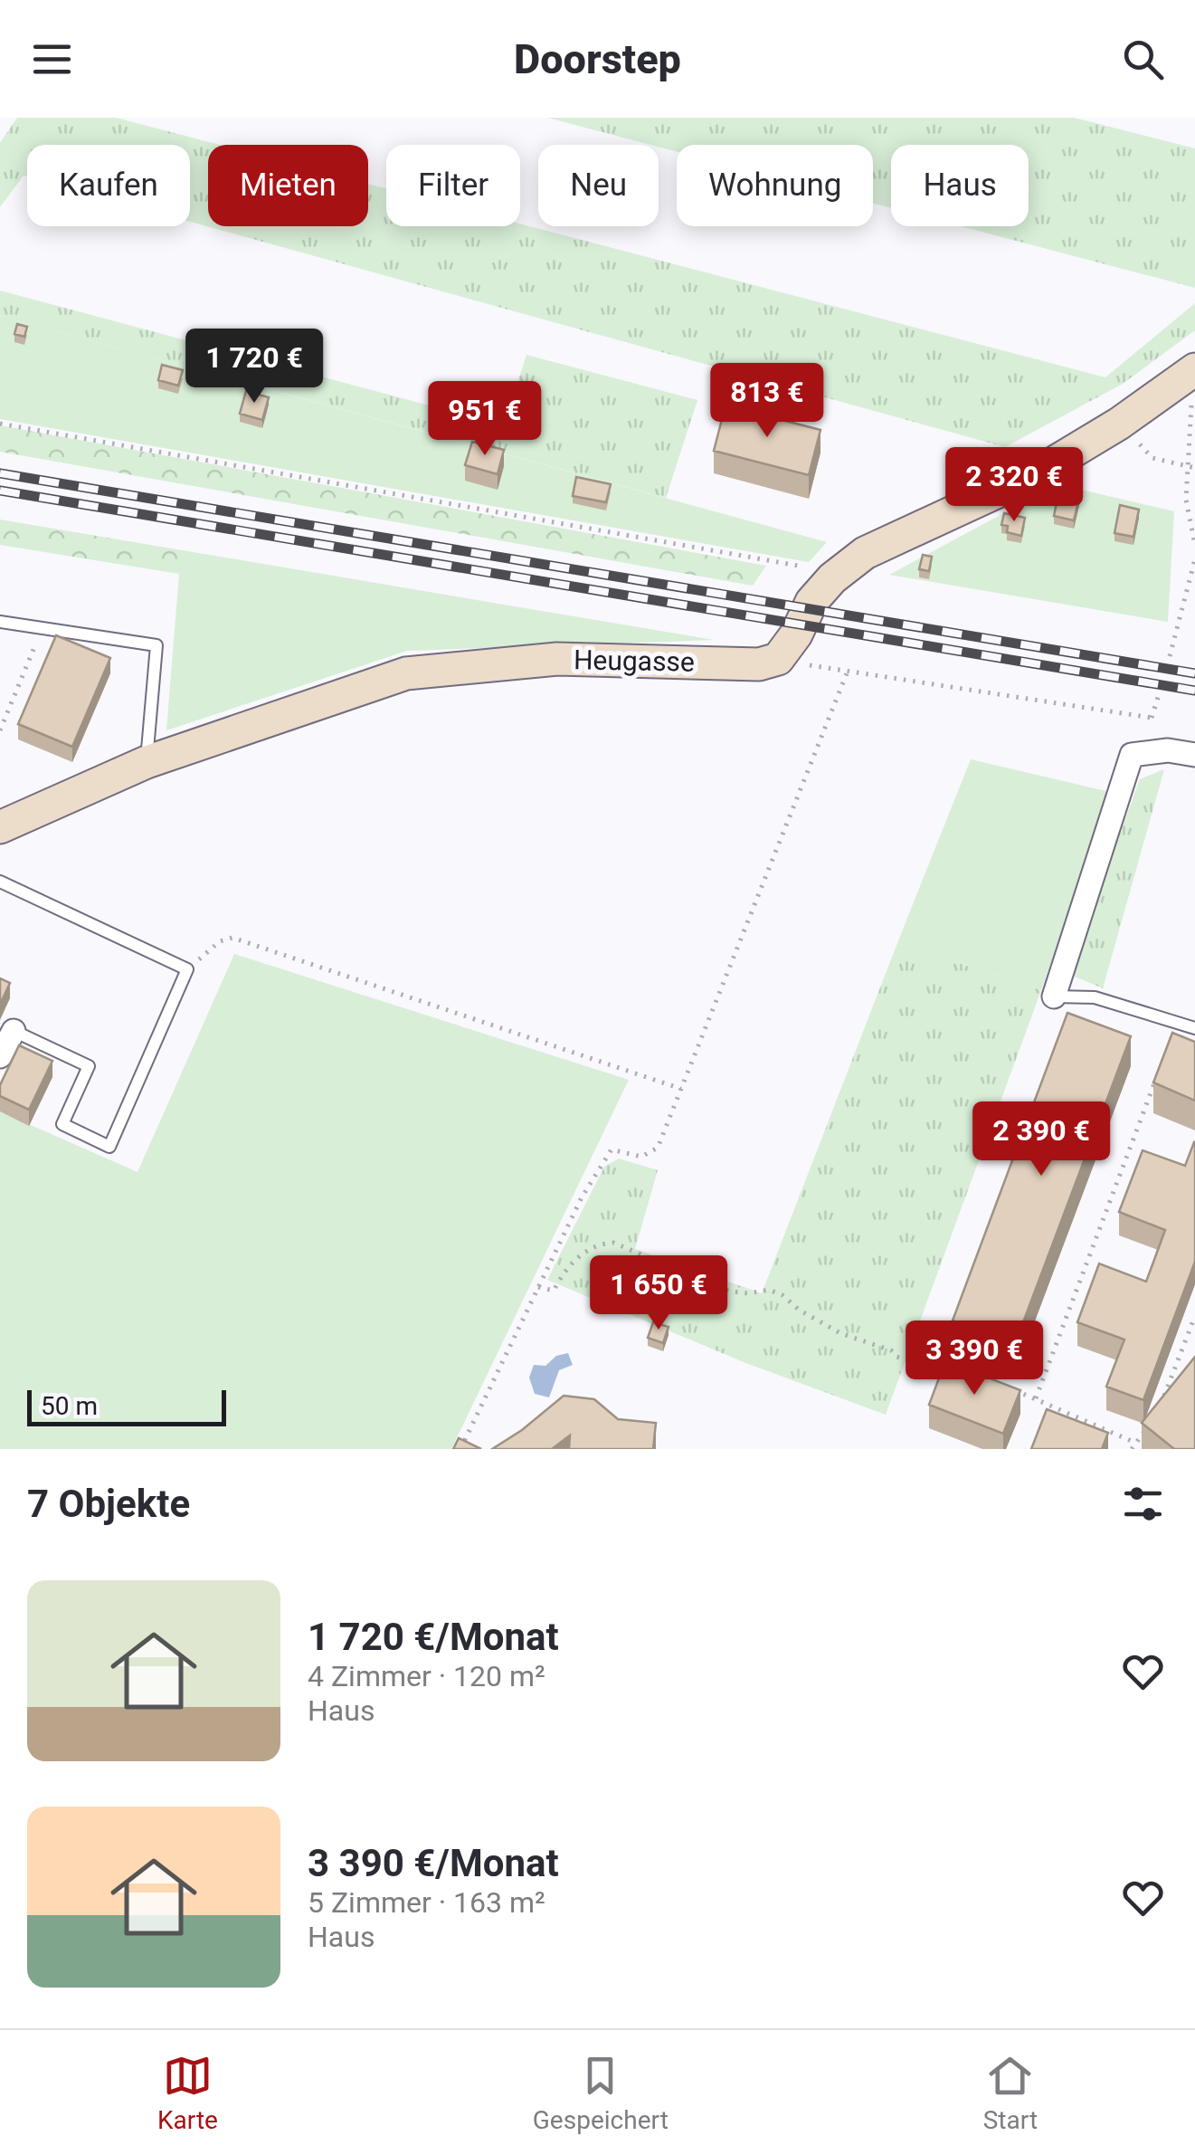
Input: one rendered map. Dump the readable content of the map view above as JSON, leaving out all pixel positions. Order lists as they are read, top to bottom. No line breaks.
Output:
{"streets":{"street":["Heugasse"]},"scale_bar":"50 m","page":{"header":"Doorstep","chip":["Kaufen","Mieten","Filter","Neu","Wohnung","Haus"],"price":["1 720 €","813 €","951 €","2 320 €","2 390 €","1 650 €","3 390 €"],"scale":"50 m","heading":"7 Objekte","list":[{"name":"1 720 €/Monat","note":"4 Zimmer · 120 m² · Haus"},{"name":"3 390 €/Monat","note":"5 Zimmer · 163 m² · Haus"}],"tabs":["Karte","Gespeichert","Start"]}}
